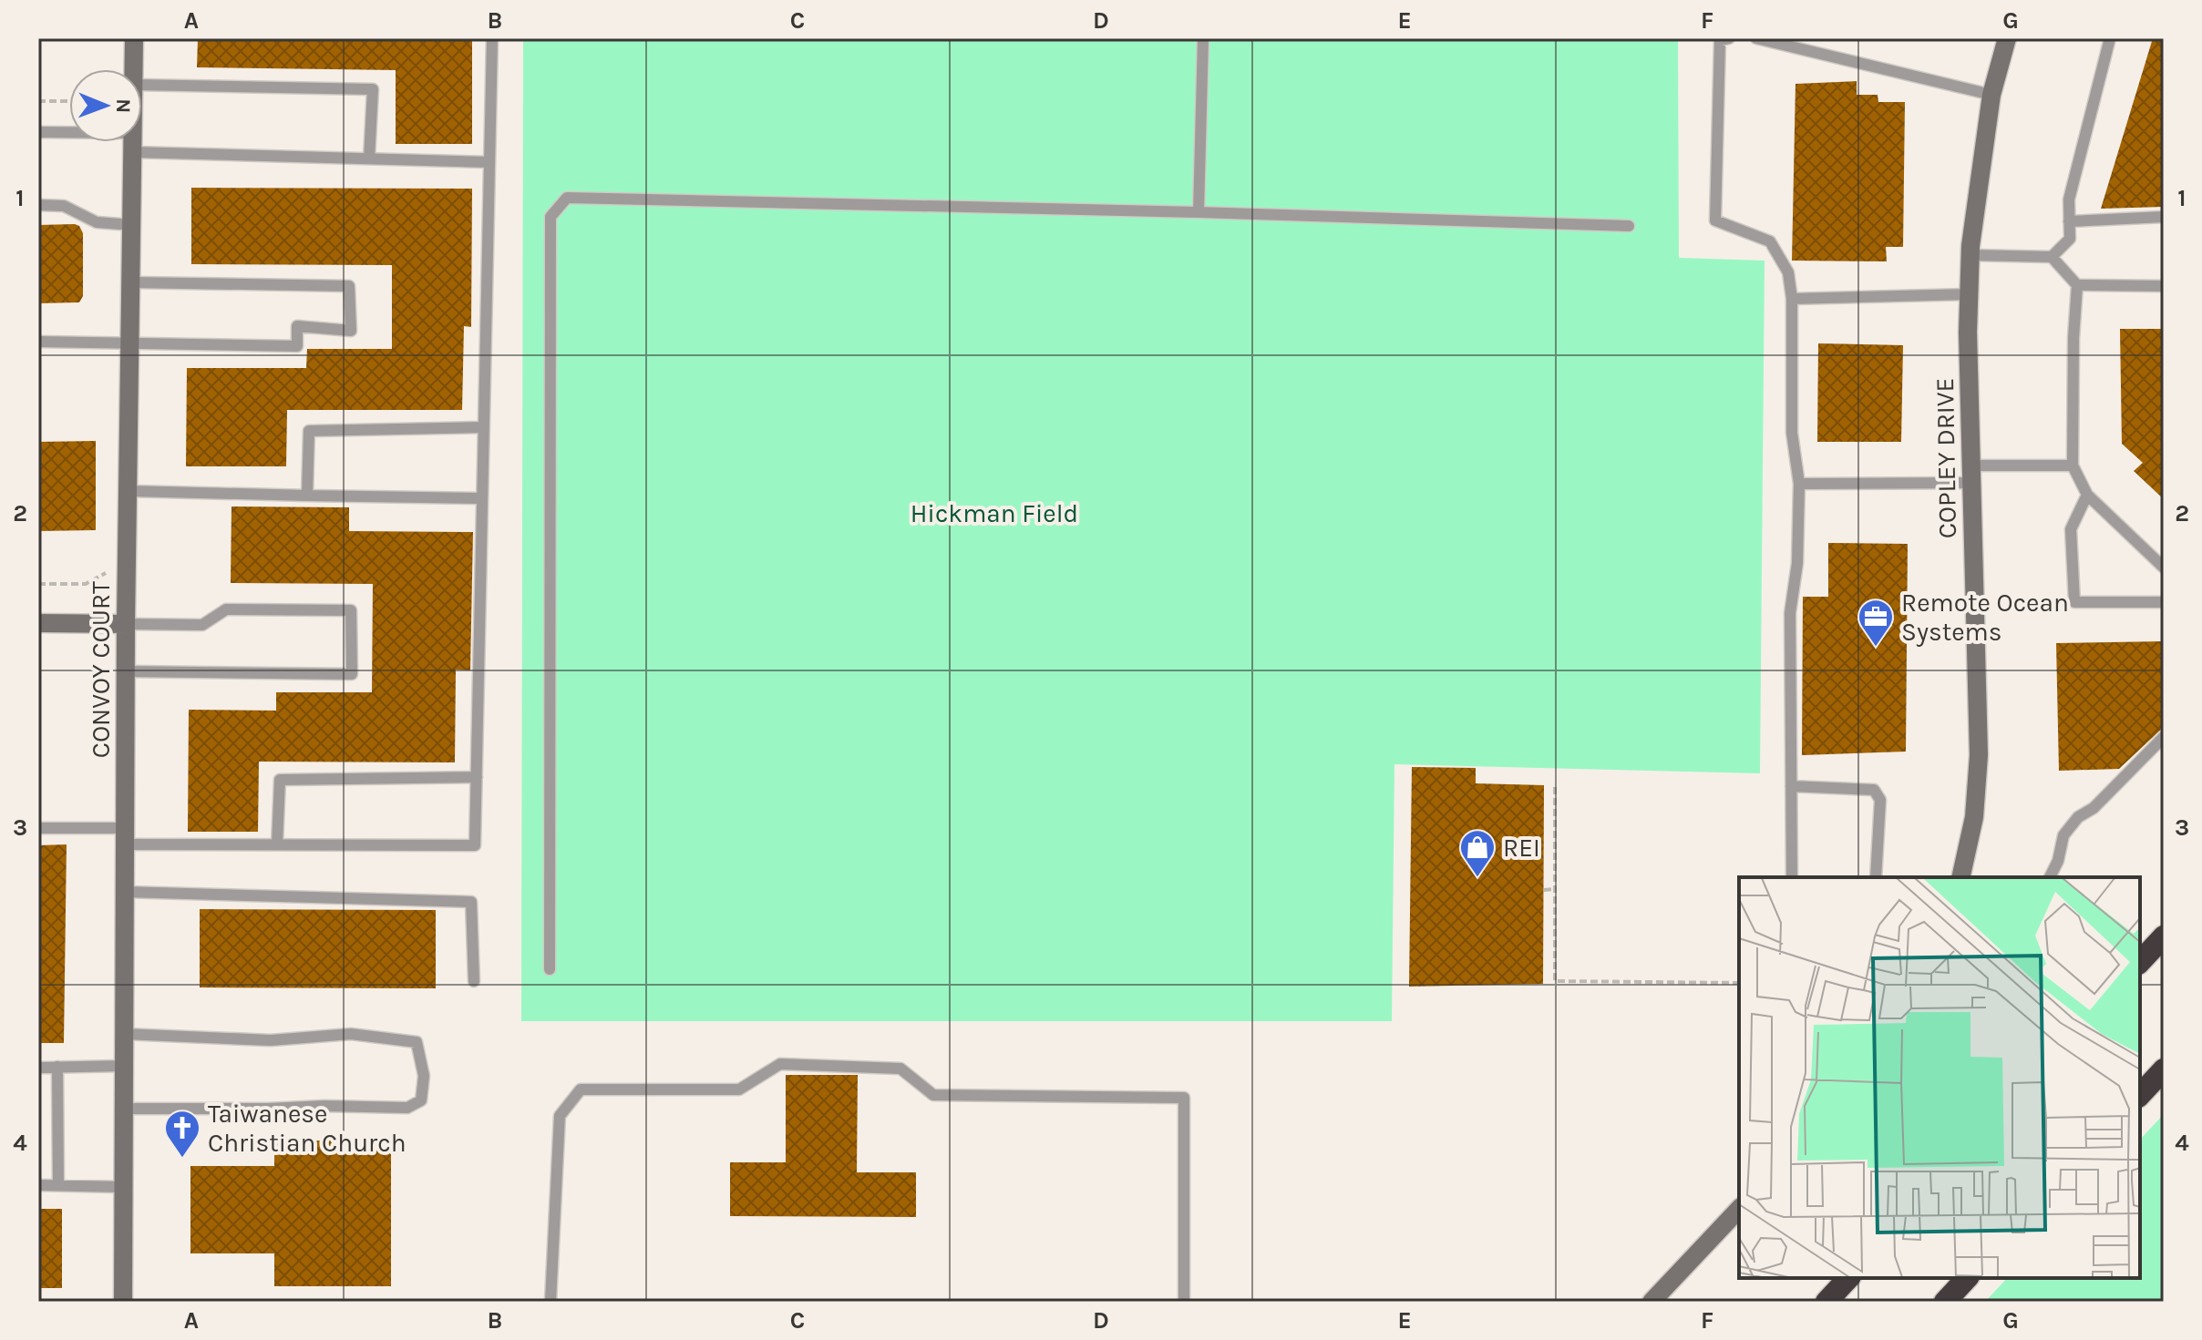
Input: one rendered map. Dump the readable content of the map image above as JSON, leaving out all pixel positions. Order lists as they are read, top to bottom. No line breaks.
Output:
{"streets":{"street":["COPLEY DRIVE","CONVOY COURT"]},"parks":["Hickman Field"],"places":{"office":["Remote Ocean Systems"],"shop":["REI"],"church":["Taiwanese Christian Church"]},"north":"right","grid":{"columns":["A","B","C","D","E","F","G"],"rows":["1","2","3","4"]}}
